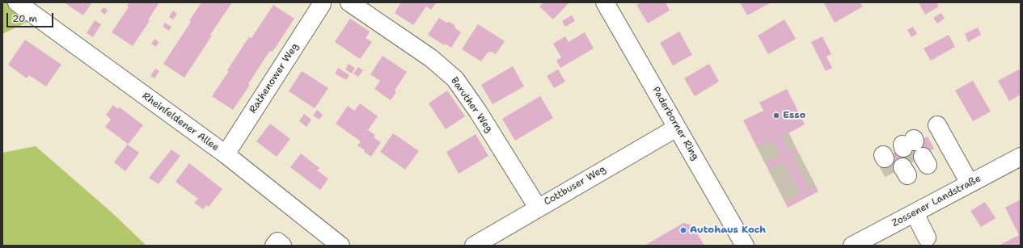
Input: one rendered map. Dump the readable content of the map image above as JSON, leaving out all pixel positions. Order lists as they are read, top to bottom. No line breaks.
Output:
{"streets":{"street":["Rathenower Weg","Baruther Weg","Rheinfeldener Allee","Paderborner Ring","Cottbuser Weg","Zossener Landstraße"]},"crossings":[["Rathenower Weg","Rheinfeldener Allee"],["Baruther Weg","Cottbuser Weg"],["Paderborner Ring","Cottbuser Weg"]],"places":["Esso","Autohaus Koch"],"scale_bar":"20 m"}
